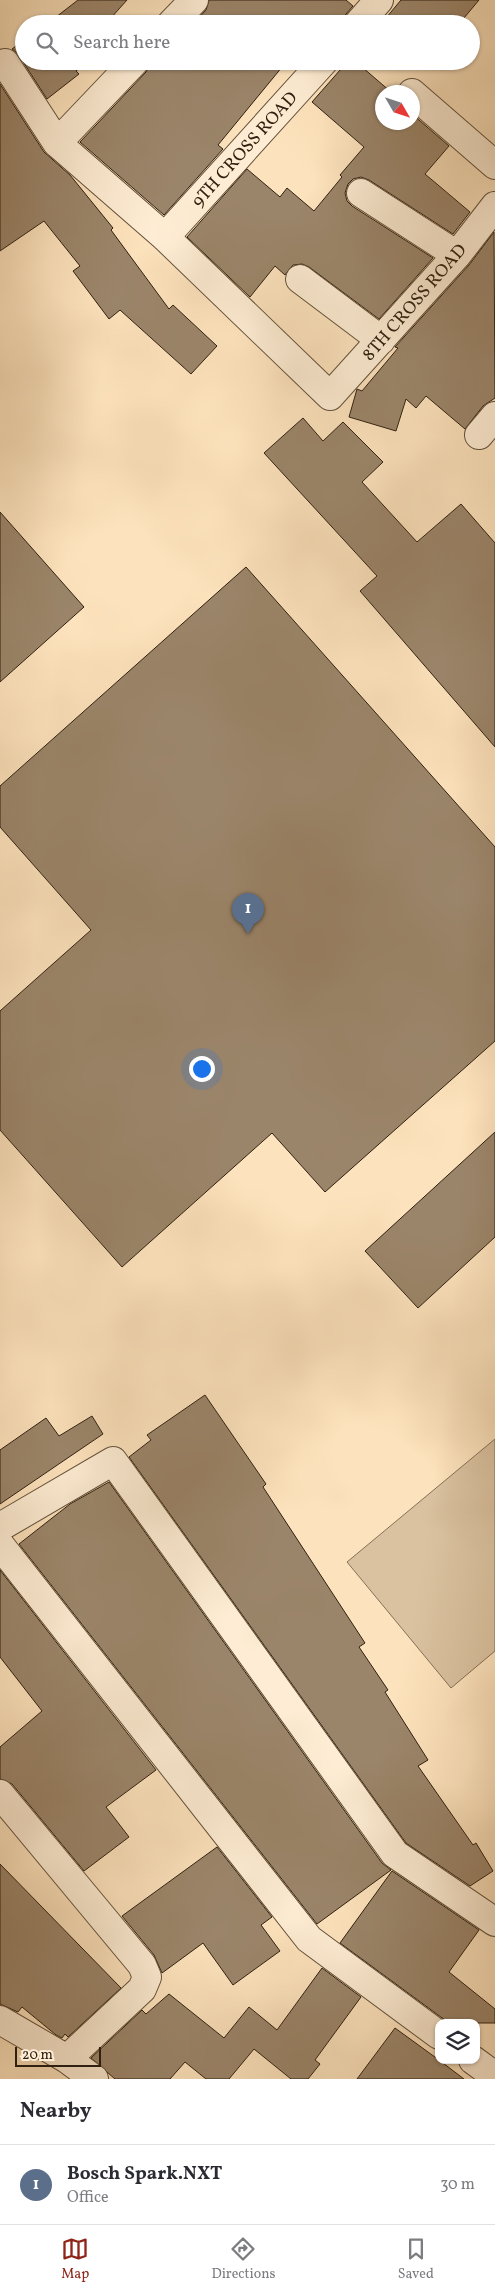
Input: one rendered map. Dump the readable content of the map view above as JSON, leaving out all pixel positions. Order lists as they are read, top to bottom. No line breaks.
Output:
{"streets":{"street":["9TH CROSS ROAD","8TH CROSS ROAD"]},"crossings":[["9TH CROSS ROAD","8TH CROSS ROAD"]],"scale_bar":"20 m","north":"bottom right","page":{"search":"Search here","pins":"1","scale":"20 m","heading":"Nearby","list":[{"mark":"1","name":"Bosch Spark.NXT","note":"Office","value":"30 m"}],"nav":["Map","Directions","Saved"]}}
